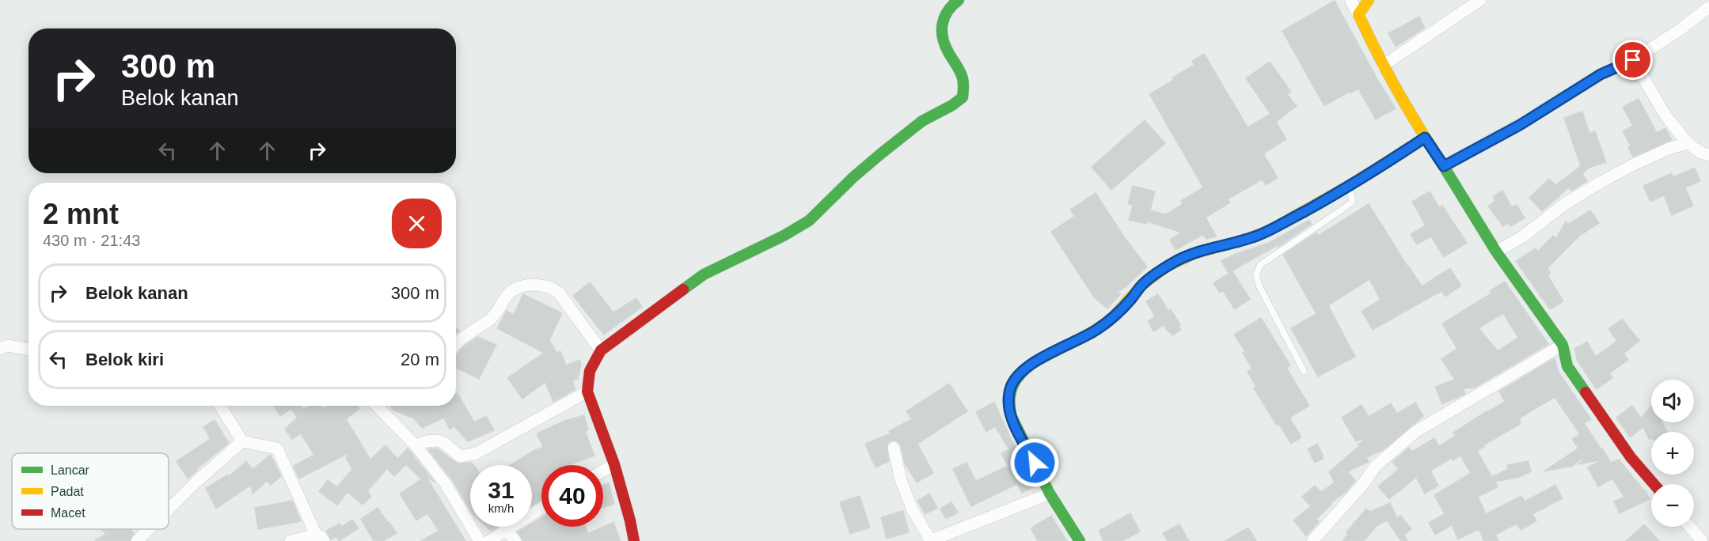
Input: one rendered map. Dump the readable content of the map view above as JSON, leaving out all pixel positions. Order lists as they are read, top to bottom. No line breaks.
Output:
{"legend":["Lancar","Padat","Macet"],"page":{"turn":["300 m","Belok kanan"],"heading":["2 mnt","430 m · 21:43"],"list":[{"name":"Belok kanan","value":"300 m"},{"name":"Belok kiri","value":"20 m"}],"map_buttons":["+","−"],"speed":"31 km/h","limit":"40"}}
